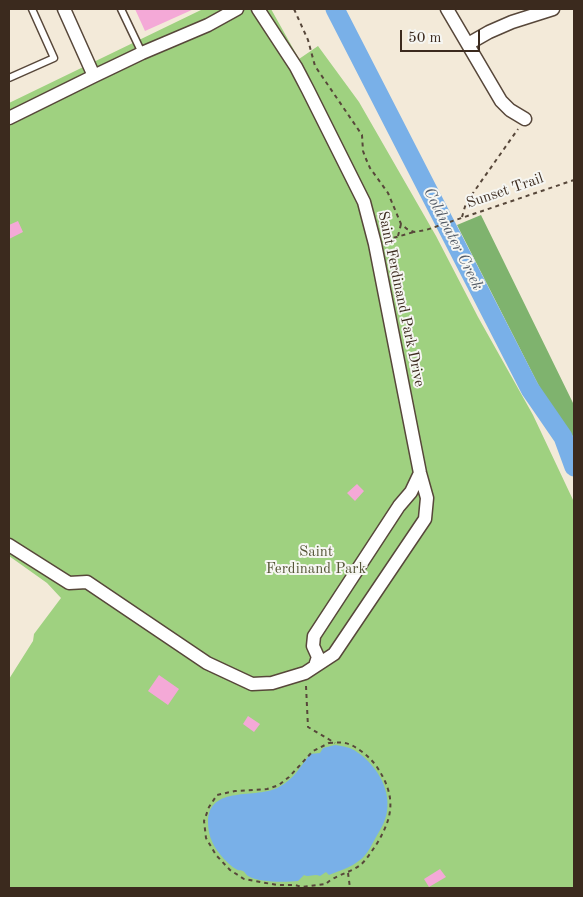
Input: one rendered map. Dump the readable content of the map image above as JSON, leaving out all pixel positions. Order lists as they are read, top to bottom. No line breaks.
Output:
{"streets":{"street":["Saint Ferdinand Park Drive"],"path":["Sunset Trail"]},"crossings":[["Sunset Trail","Saint Ferdinand Park Drive"]],"water":["Coldwater Creek"],"parks":["Saint Ferdinand Park"],"scale_bar":"50 m"}
